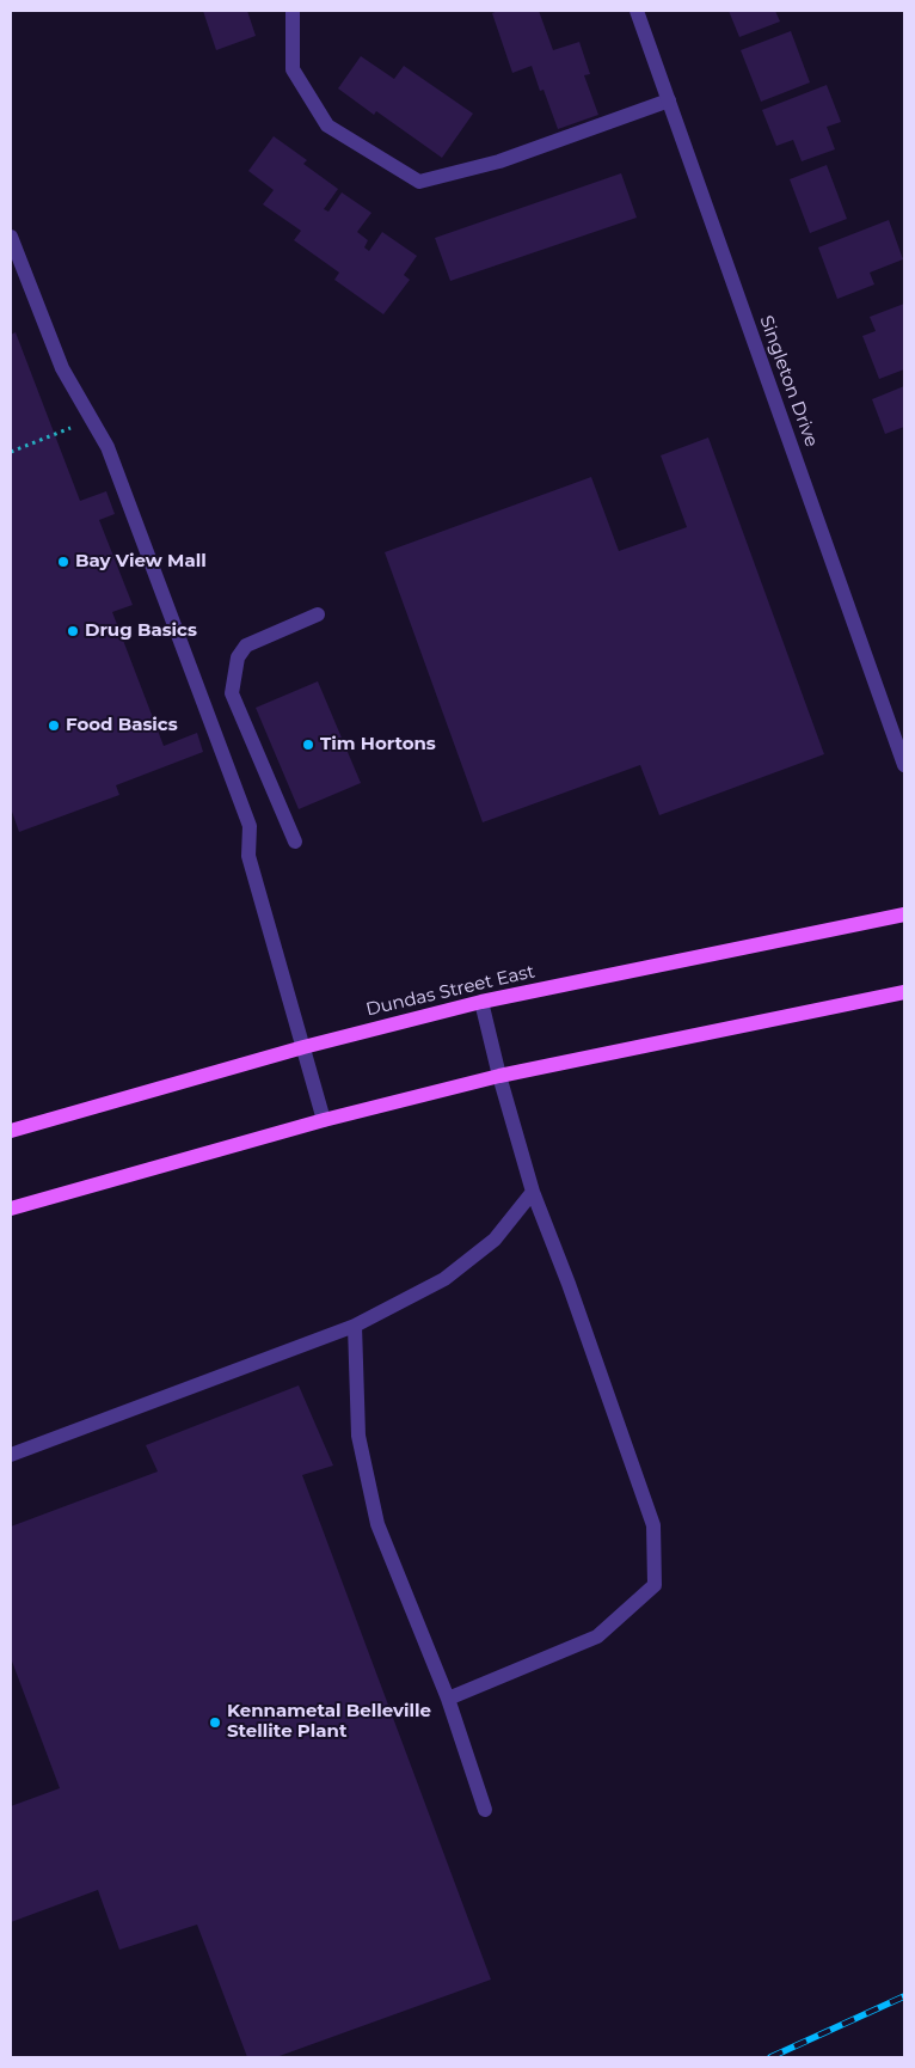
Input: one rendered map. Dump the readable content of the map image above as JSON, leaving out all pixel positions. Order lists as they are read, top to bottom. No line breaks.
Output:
{"streets":{"main road":["Dundas Street East"],"street":["Singleton Drive"]},"places":["Bay View Mall","Drug Basics","Food Basics","Tim Hortons","Kennametal Belleville Stellite Plant"]}
